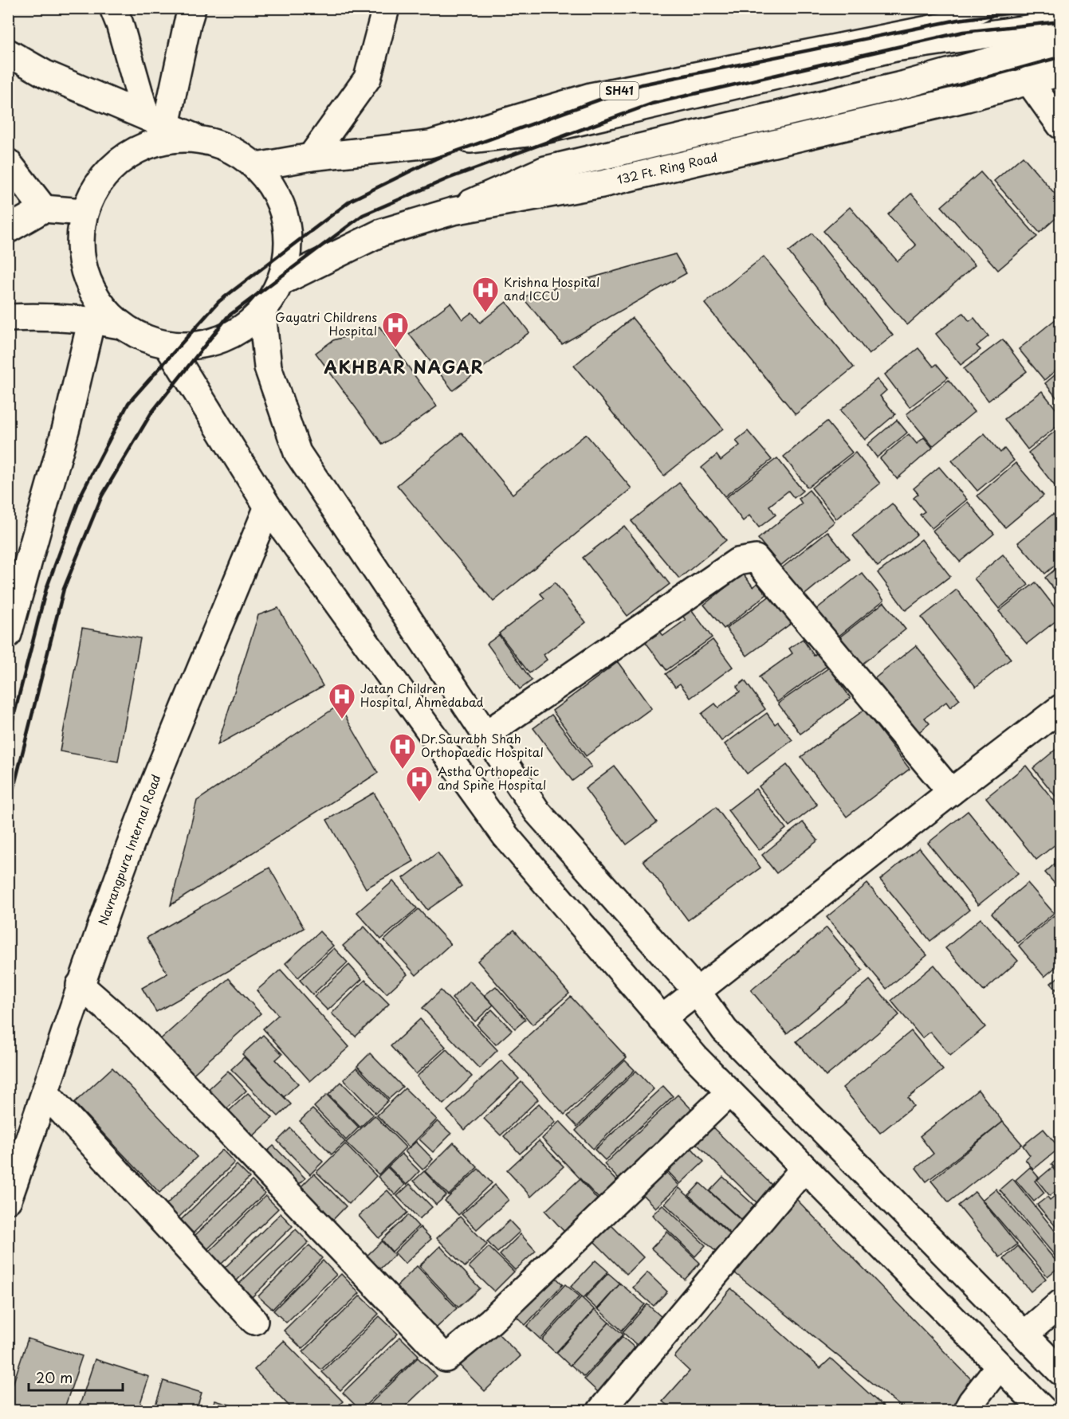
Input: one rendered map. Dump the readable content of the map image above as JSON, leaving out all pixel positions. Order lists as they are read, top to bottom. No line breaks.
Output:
{"streets":{"main road":["SH41","132 Ft. Ring Road","Navrangpura Internal Road"]},"districts":["AKHBAR NAGAR"],"places":{"hospital":["Krishna Hospital and ICCU","Gayatri Childrens Hospital","Jatan Children Hospital, Ahmedabad","Dr.Saurabh Shah Orthopaedic Hospital","Astha Orthopedic and Spine Hospital"]},"scale_bar":"20 m"}
